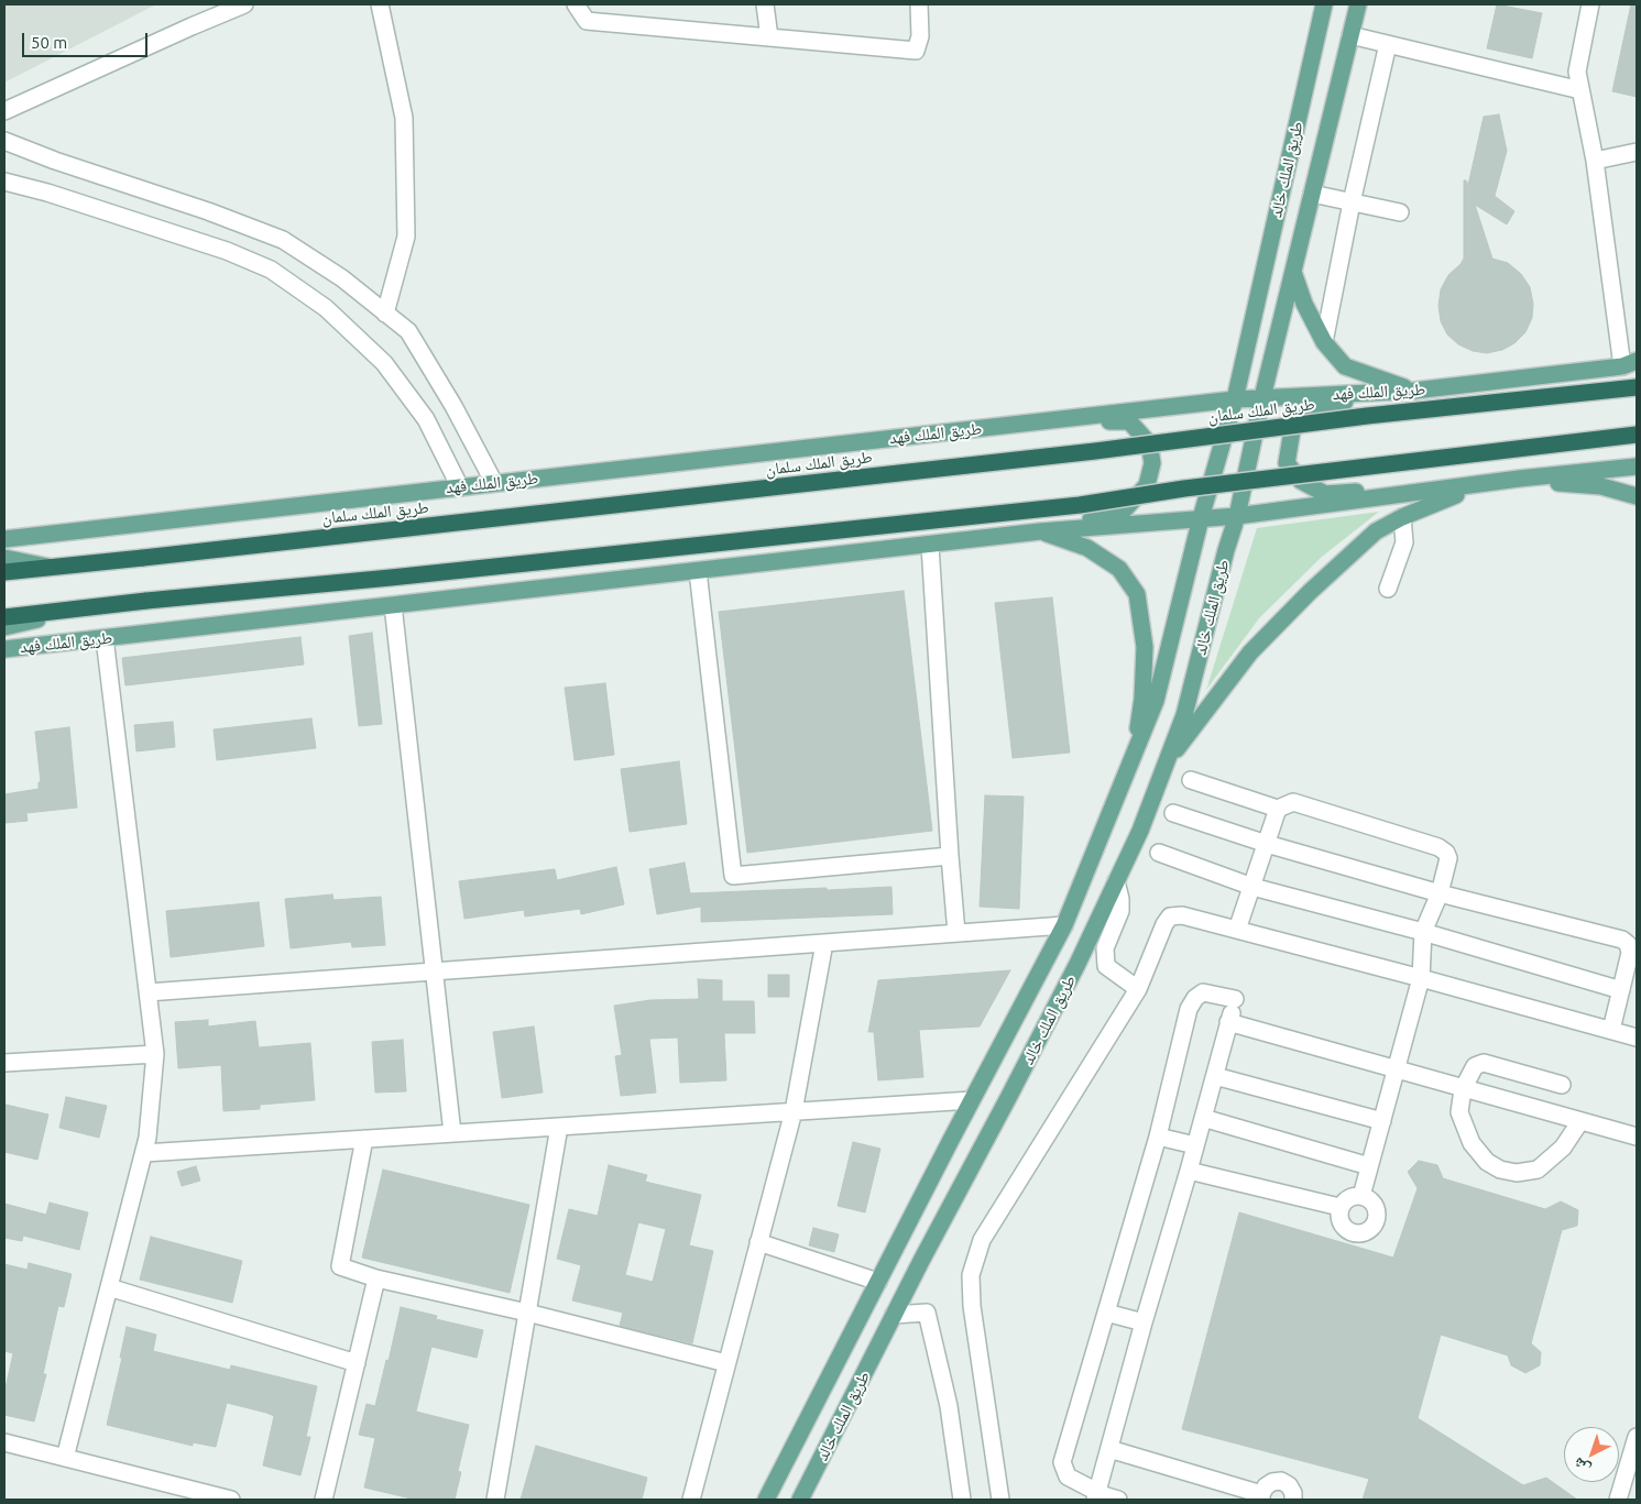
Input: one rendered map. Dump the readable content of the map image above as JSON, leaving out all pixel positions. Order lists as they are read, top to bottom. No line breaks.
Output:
{"streets":{"highway":["طريق الملك سلمان"],"main road":["طريق الملك خالد","طريق الملك فهد"]},"crossings":[["طريق الملك خالد","طريق الملك فهد"]],"scale_bar":"50 m","north":"bottom left"}
